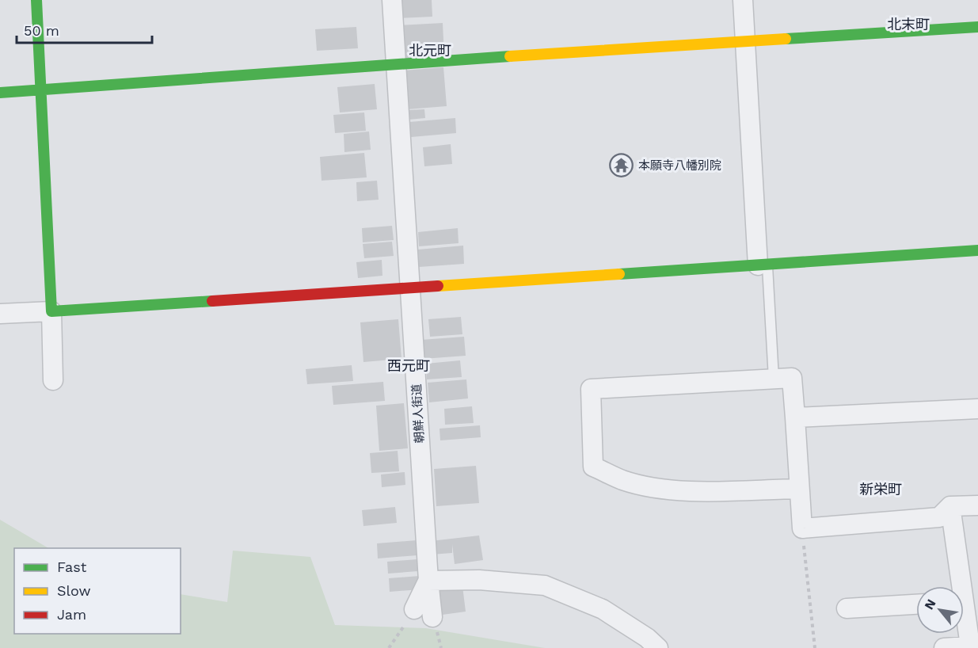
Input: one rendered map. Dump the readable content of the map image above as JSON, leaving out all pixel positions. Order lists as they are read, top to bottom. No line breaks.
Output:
{"streets":{"street":["朝鮮人街道"]},"districts":["北末町","北元町","西元町","新栄町"],"places":{"temple":["本願寺八幡別院"]},"legend":["Fast","Slow","Jam"],"scale_bar":"50 m","north":"top left"}
